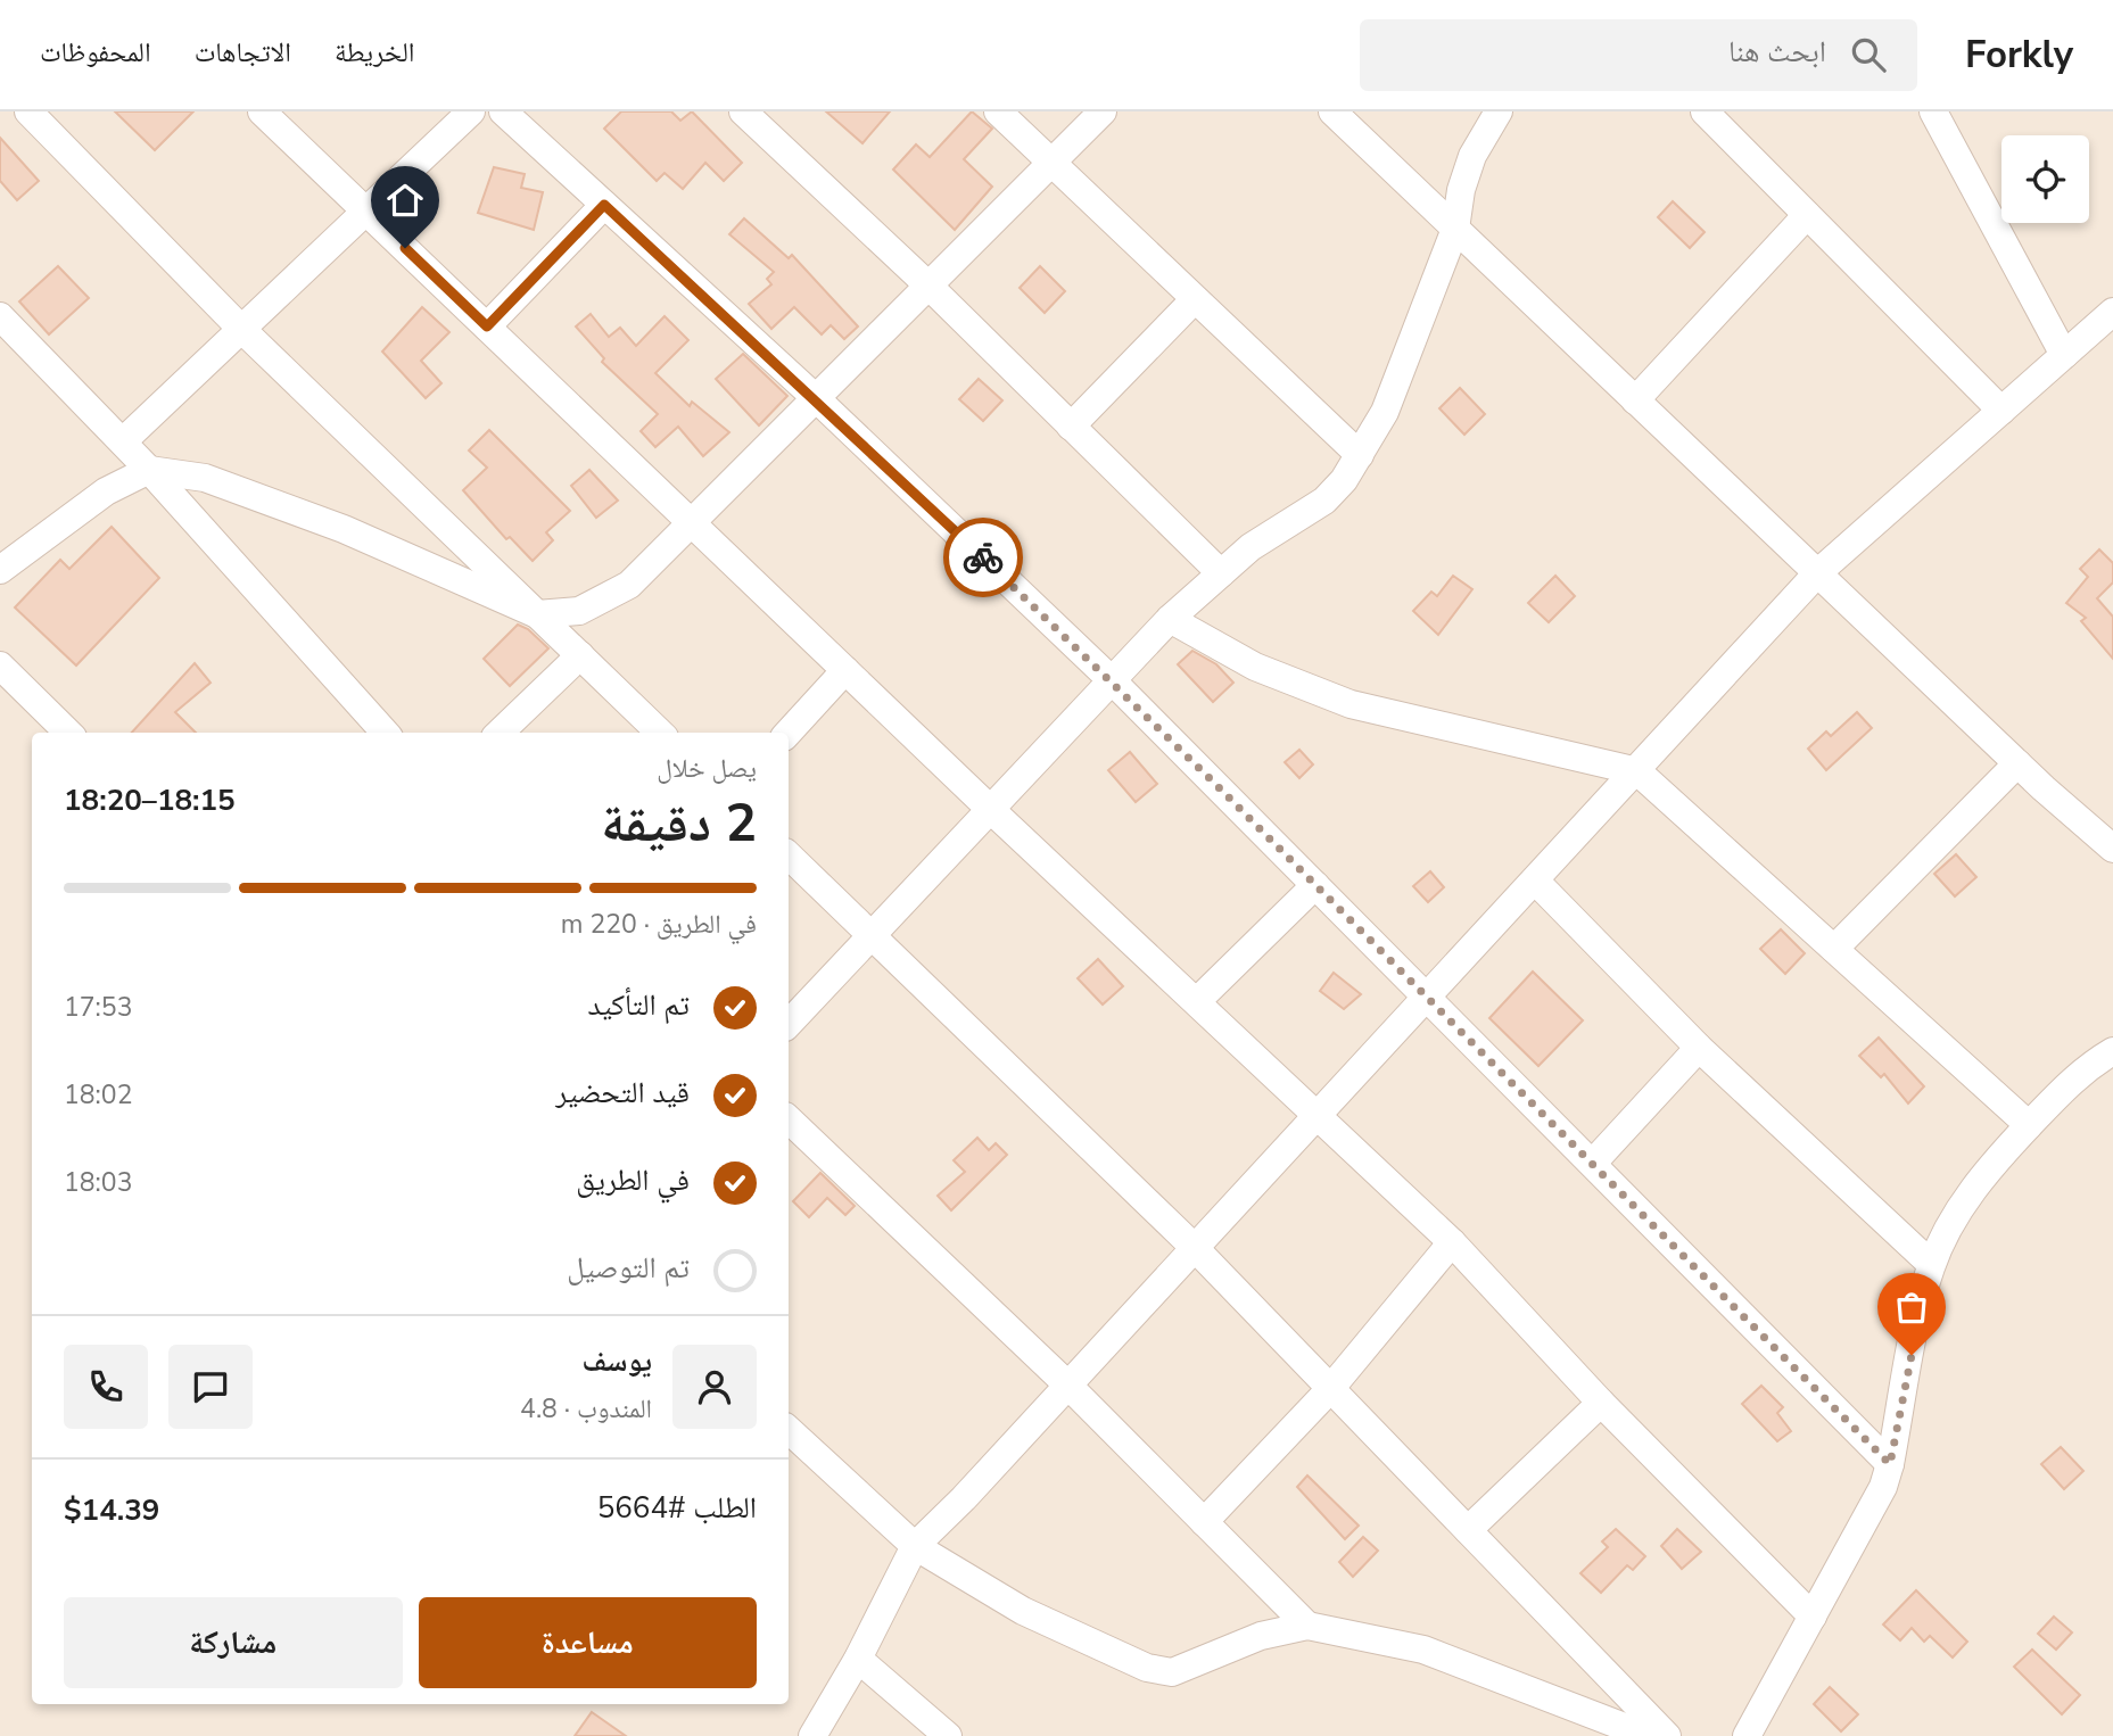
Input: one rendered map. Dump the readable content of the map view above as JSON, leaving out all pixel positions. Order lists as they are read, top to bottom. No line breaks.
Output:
{"page":{"header":"Forkly","search":"ابحث هنا","nav":["الخريطة","الاتجاهات","المحفوظات"],"heading":["2 دقيقة","يصل خلال","18:15–18:20"],"panel":["يوسف","المندوب · 4.8","الطلب #5664","$14.39"],"bar":"في الطريق · 220 m","list":[["تم التأكيد","17:53"],["قيد التحضير","18:02"],["في الطريق","18:03"],"تم التوصيل"],"buttons":["مساعدة","مشاركة"]}}
